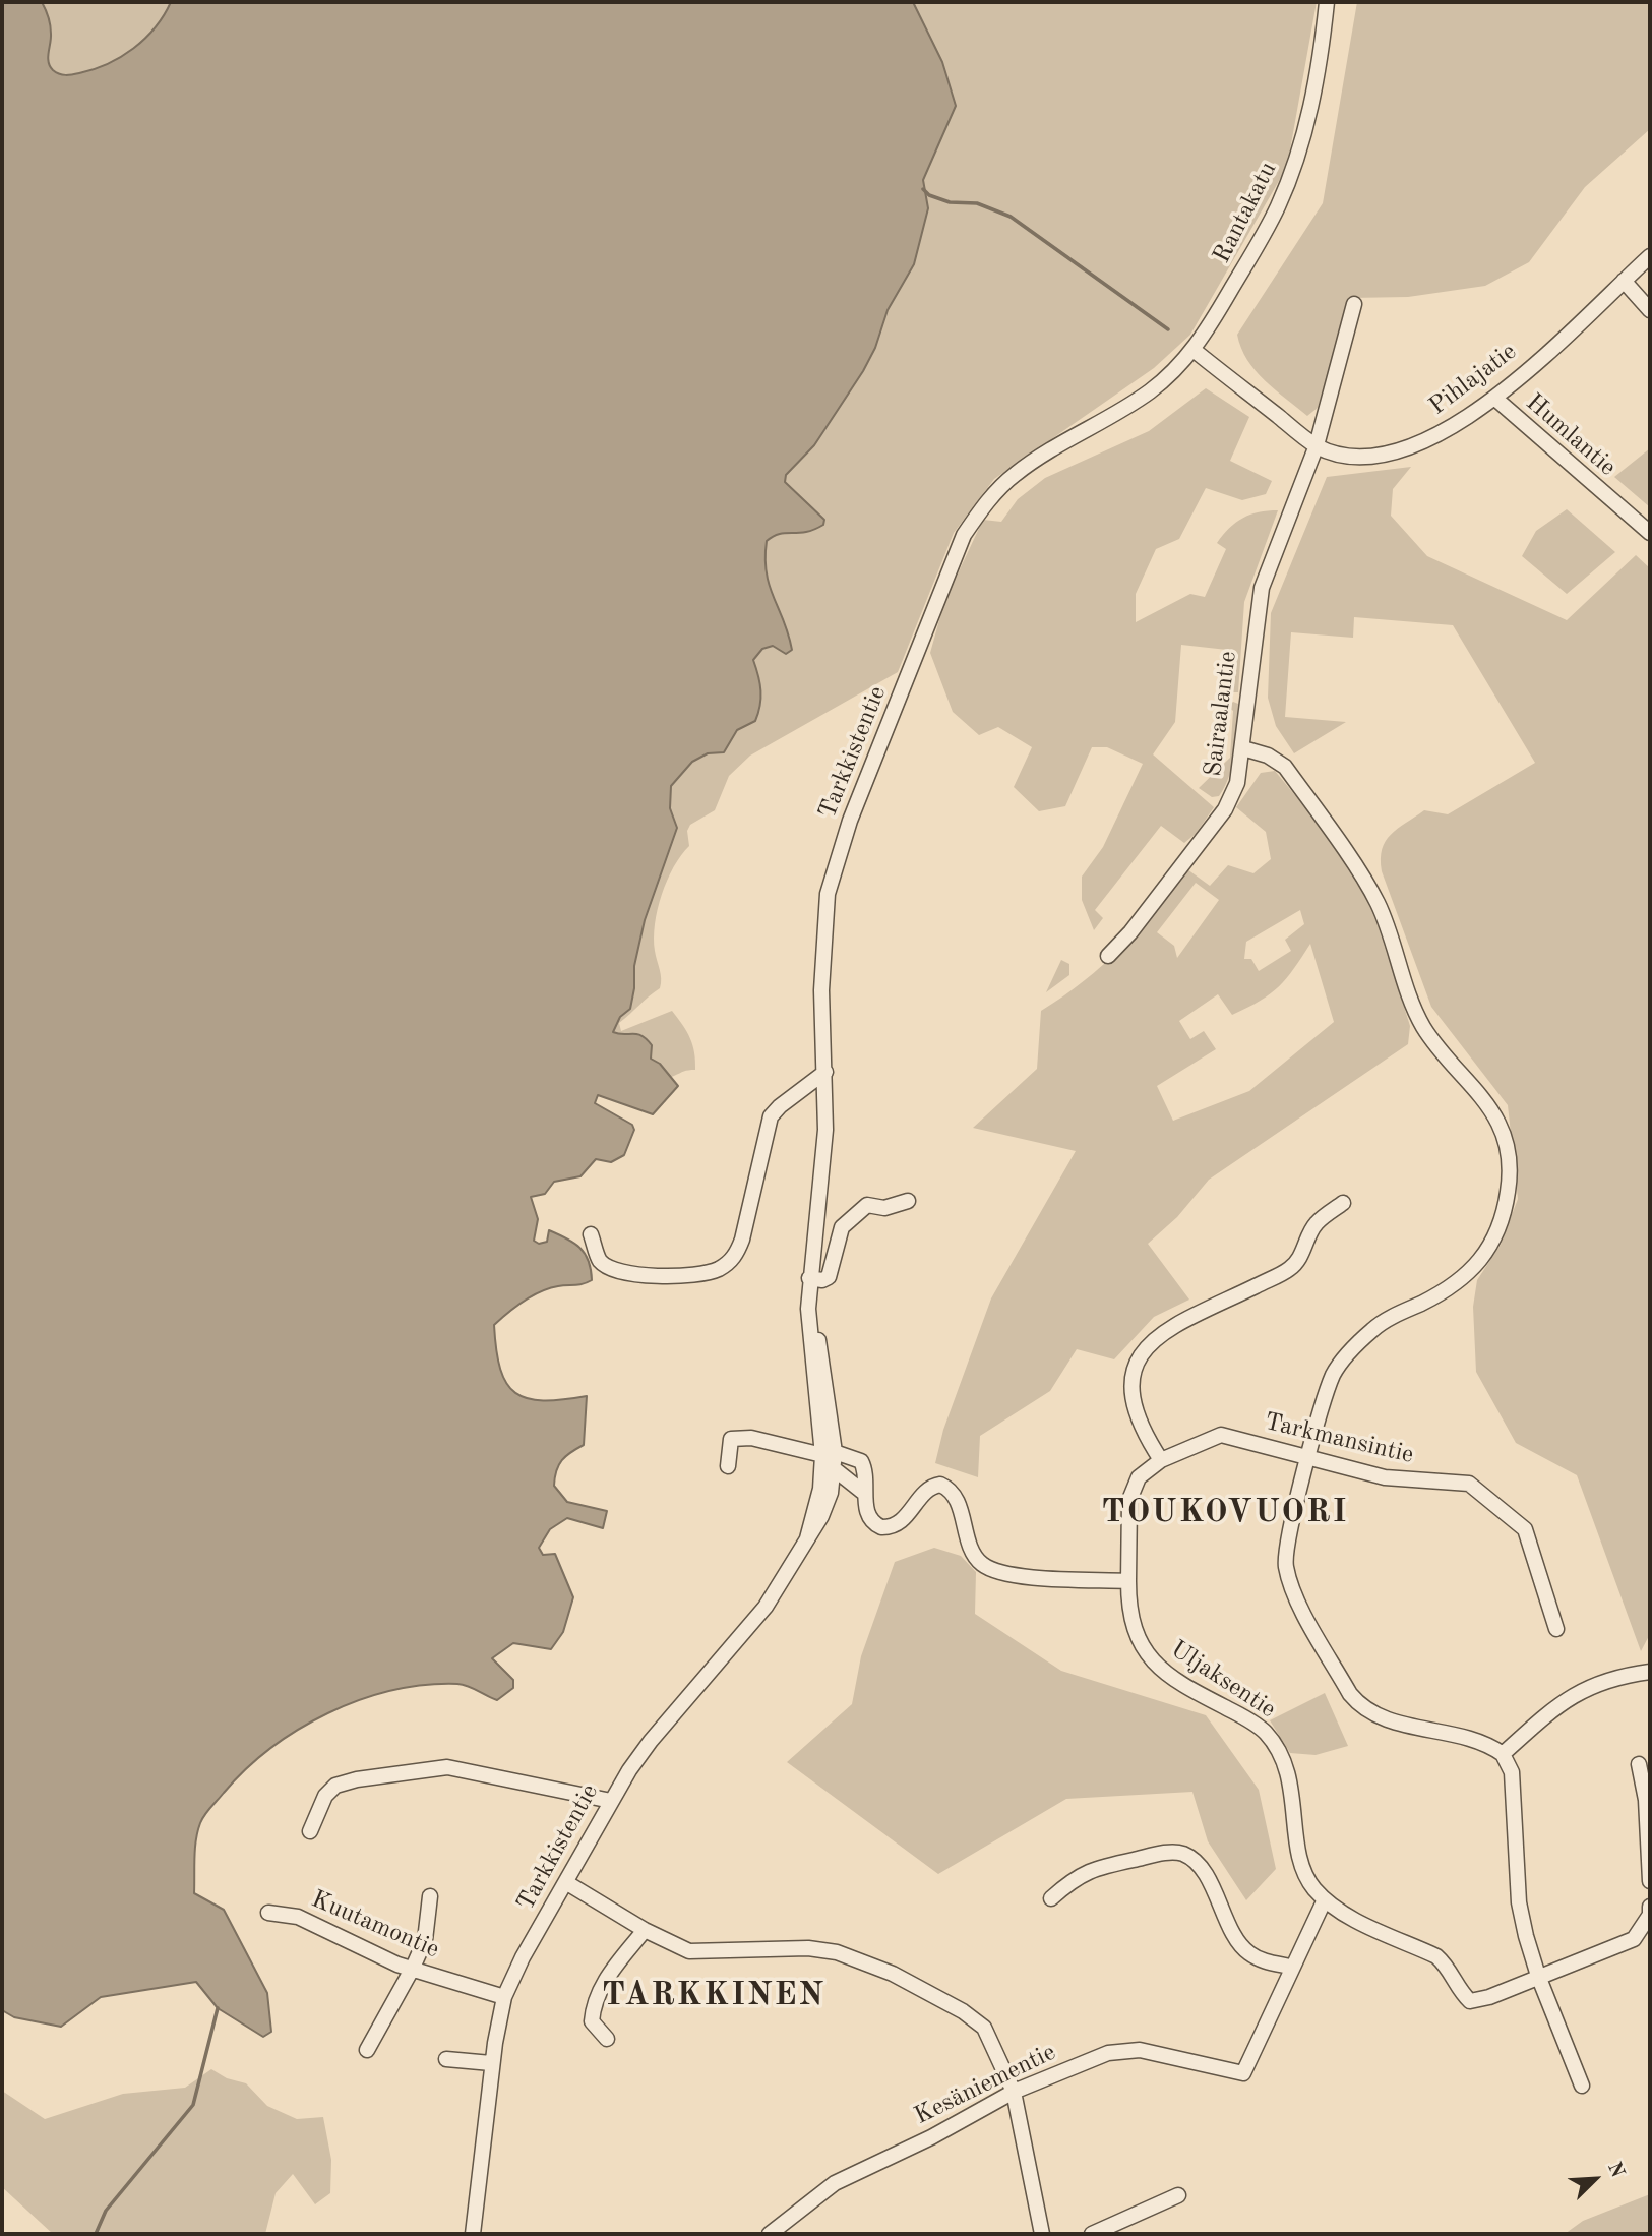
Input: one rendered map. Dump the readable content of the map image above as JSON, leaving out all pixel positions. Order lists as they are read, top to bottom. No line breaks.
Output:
{"streets":{"street":["Rantakatu","Pihlajatie","Humlantie","Sairaalantie","Tarkkistentie","Tarkmansintie","Uljaksentie","Kuutamontie","Kesäniementie"]},"crossings":[["Rantakatu","Pihlajatie"],["Rantakatu","Tarkkistentie"],["Pihlajatie","Humlantie"],["Pihlajatie","Sairaalantie"],["Pihlajatie","Tarkkistentie"],["Tarkkistentie","Kuutamontie"],["Tarkmansintie","Uljaksentie"]],"districts":["TOUKOVUORI","TARKKINEN"],"north":"top right"}
